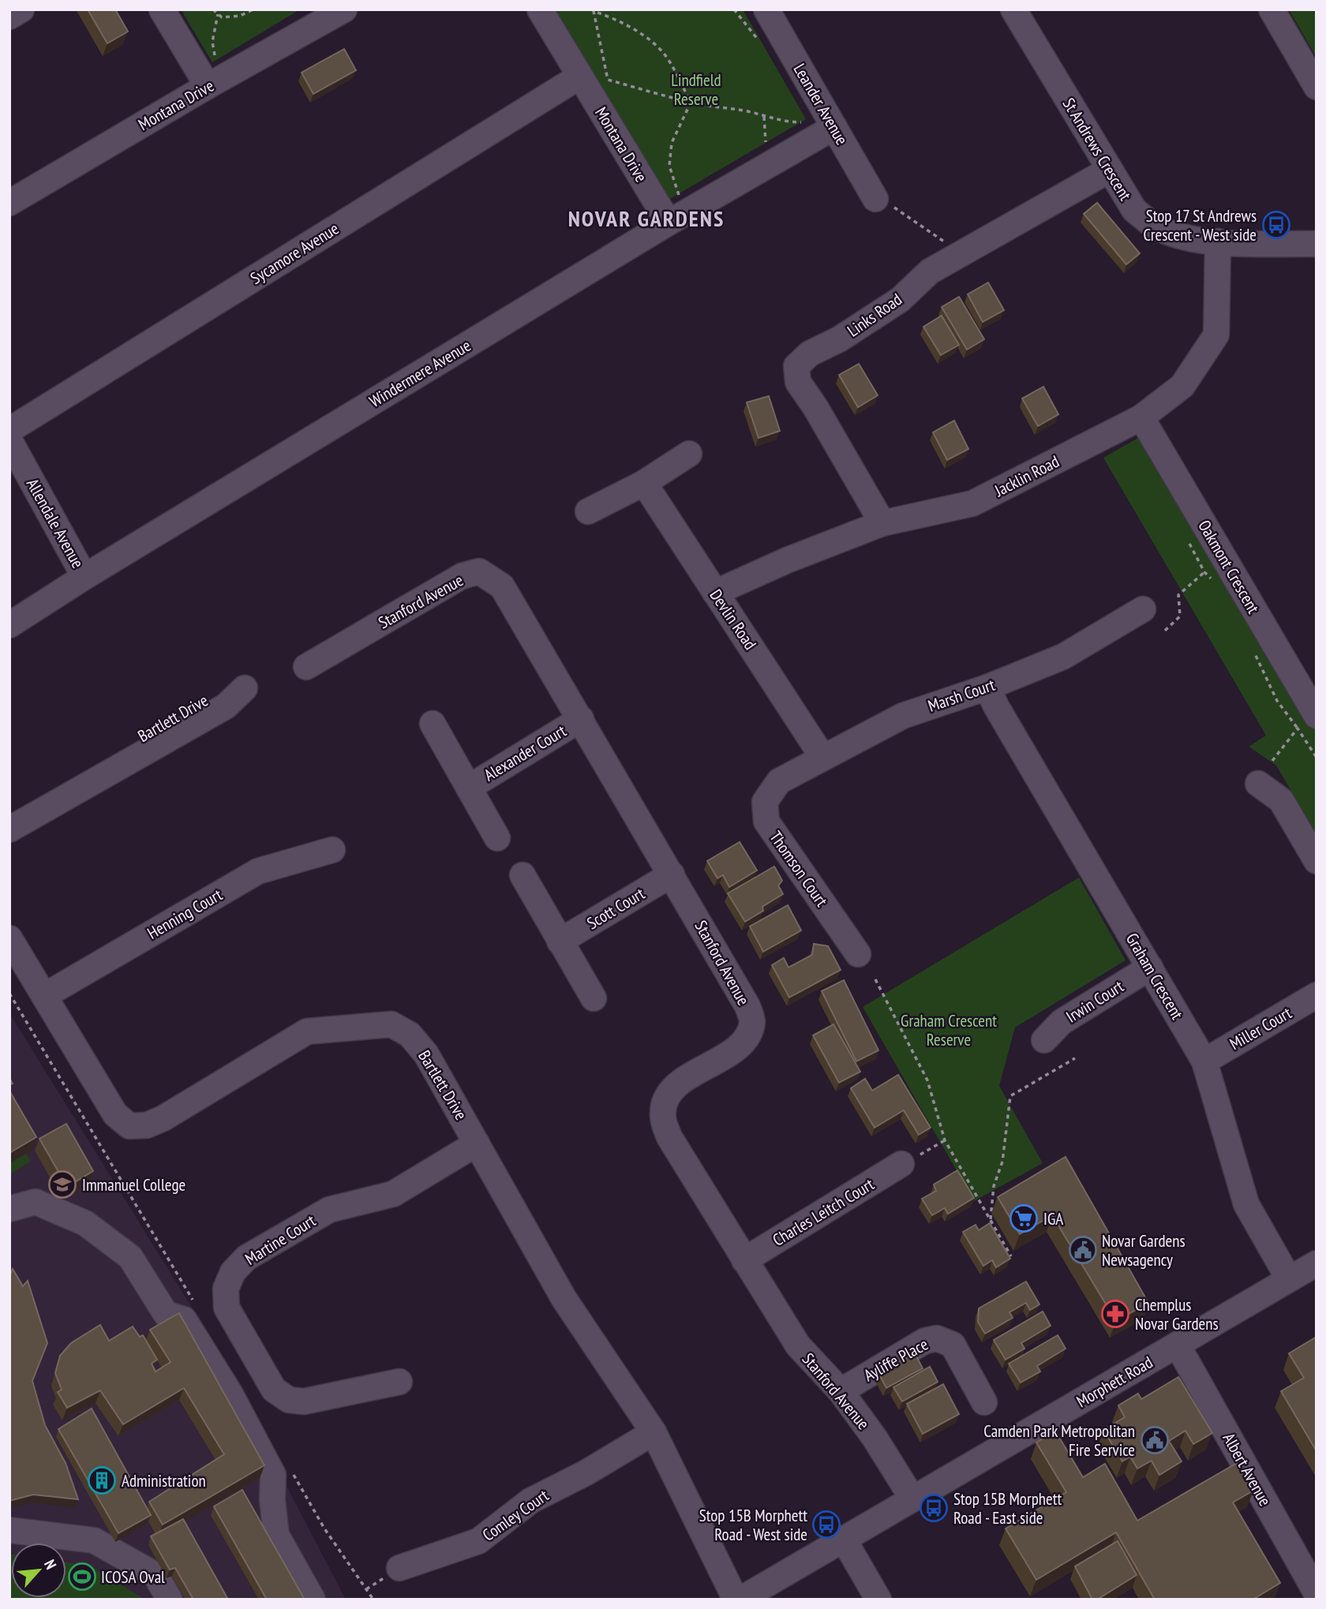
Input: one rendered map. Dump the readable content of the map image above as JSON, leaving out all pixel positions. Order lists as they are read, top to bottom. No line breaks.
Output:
{"streets":{"street":["Leander Avenue","Montana Drive","St Andrews Crescent","Sycamore Avenue","Links Road","Windermere Avenue","Jacklin Road","Allendale Avenue","Oakmont Crescent","Stanford Avenue","Devlin Road","Marsh Court","Bartlett Drive","Alexander Court","Thomson Court","Scott Court","Henning Court","Graham Crescent","Irwin Court","Miller Court","Charles Leitch Court","Martine Court","Ayliffe Place","Morphett Road","Albert Avenue","Comley Court"]},"crossings":[["Leander Avenue","Windermere Avenue"],["Montana Drive","Sycamore Avenue"],["Montana Drive","Windermere Avenue"],["St Andrews Crescent","Links Road"],["St Andrews Crescent","Jacklin Road"],["Links Road","Jacklin Road"],["Windermere Avenue","Allendale Avenue"],["Jacklin Road","Oakmont Crescent"],["Jacklin Road","Devlin Road"],["Stanford Avenue","Alexander Court"],["Stanford Avenue","Scott Court"],["Stanford Avenue","Charles Leitch Court"],["Stanford Avenue","Ayliffe Place"],["Stanford Avenue","Morphett Road"],["Devlin Road","Marsh Court"],["Marsh Court","Thomson Court"],["Marsh Court","Graham Crescent"],["Bartlett Drive","Henning Court"],["Bartlett Drive","Martine Court"],["Bartlett Drive","Comley Court"],["Graham Crescent","Irwin Court"],["Graham Crescent","Miller Court"],["Graham Crescent","Morphett Road"],["Morphett Road","Albert Avenue"]],"districts":["NOVAR GARDENS"],"parks":["Lindfield Reserve","Graham Crescent Reserve"],"places":{"bus stop":["Stop 17 St Andrews Crescent - West side","Stop 15B Morphett Road - East side","Stop 15B Morphett Road - West side"],"school or university":["Immanuel College"],"supermarket":["IGA"],"public building":["Novar Gardens Newsagency","Camden Park Metropolitan Fire Service"],"pharmacy":["Chemplus Novar Gardens"],"building":["Administration"],"sports":["ICOSA Oval"]},"north":"top right"}
